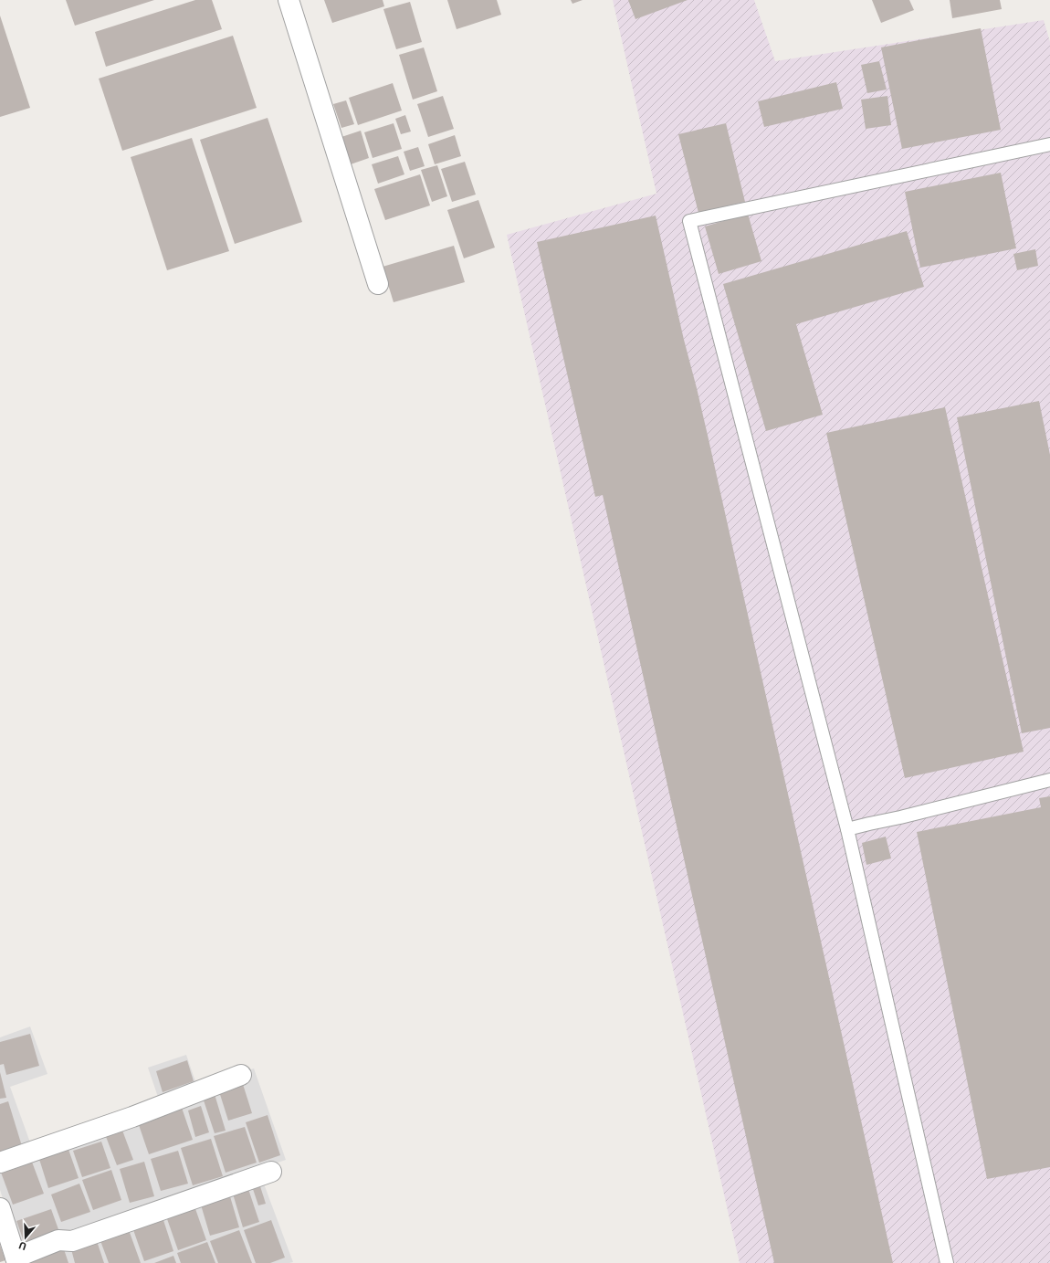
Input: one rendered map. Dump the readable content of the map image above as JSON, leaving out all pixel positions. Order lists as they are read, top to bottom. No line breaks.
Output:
{"north":"bottom"}
